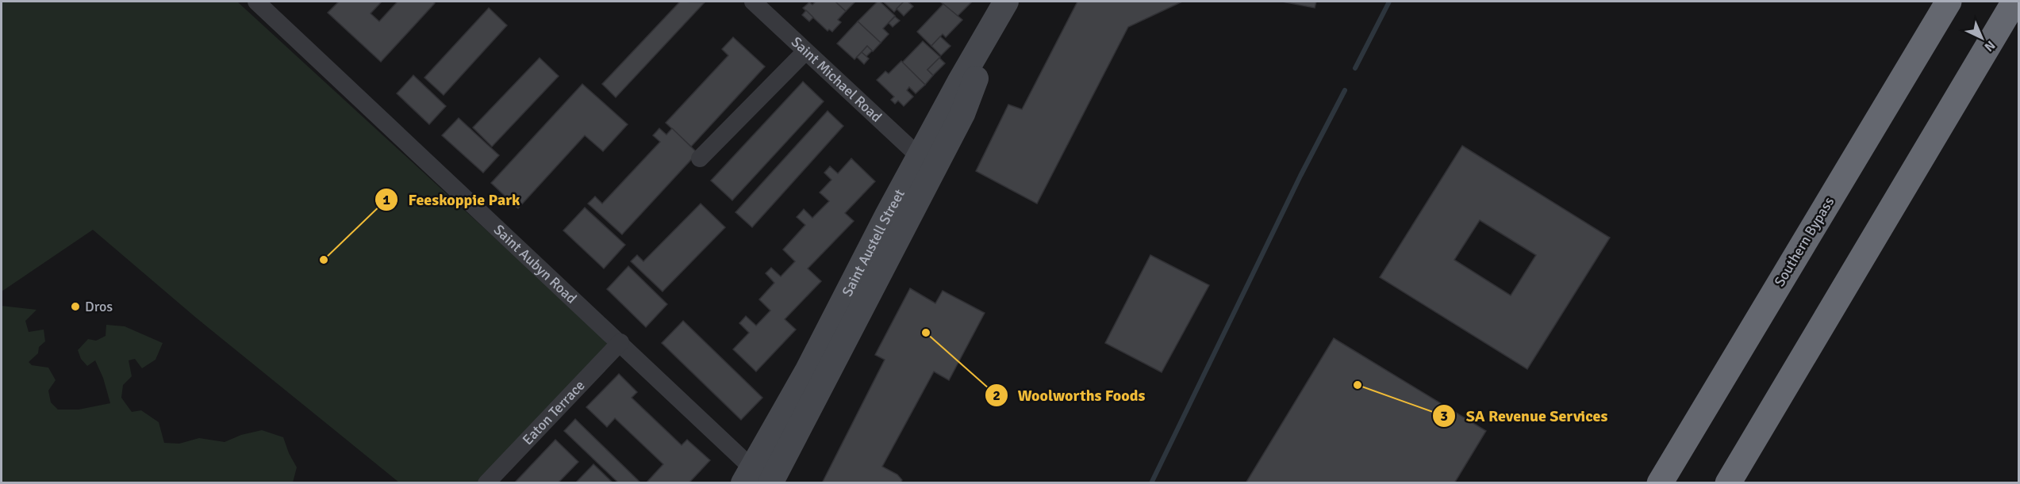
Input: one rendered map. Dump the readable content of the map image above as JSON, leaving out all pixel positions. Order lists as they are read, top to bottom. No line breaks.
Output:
{"streets":{"highway":["Southern Bypass"],"street":["Saint Michael Road","Saint Austell Street","Saint Aubyn Road","Eaton Terrace"]},"crossings":[["Saint Michael Road","Saint Austell Street"],["Saint Austell Street","Saint Aubyn Road"],["Saint Aubyn Road","Eaton Terrace"]],"places":["Feeskoppie Park","Dros","Woolworths Foods","SA Revenue Services"],"north":"bottom right"}
